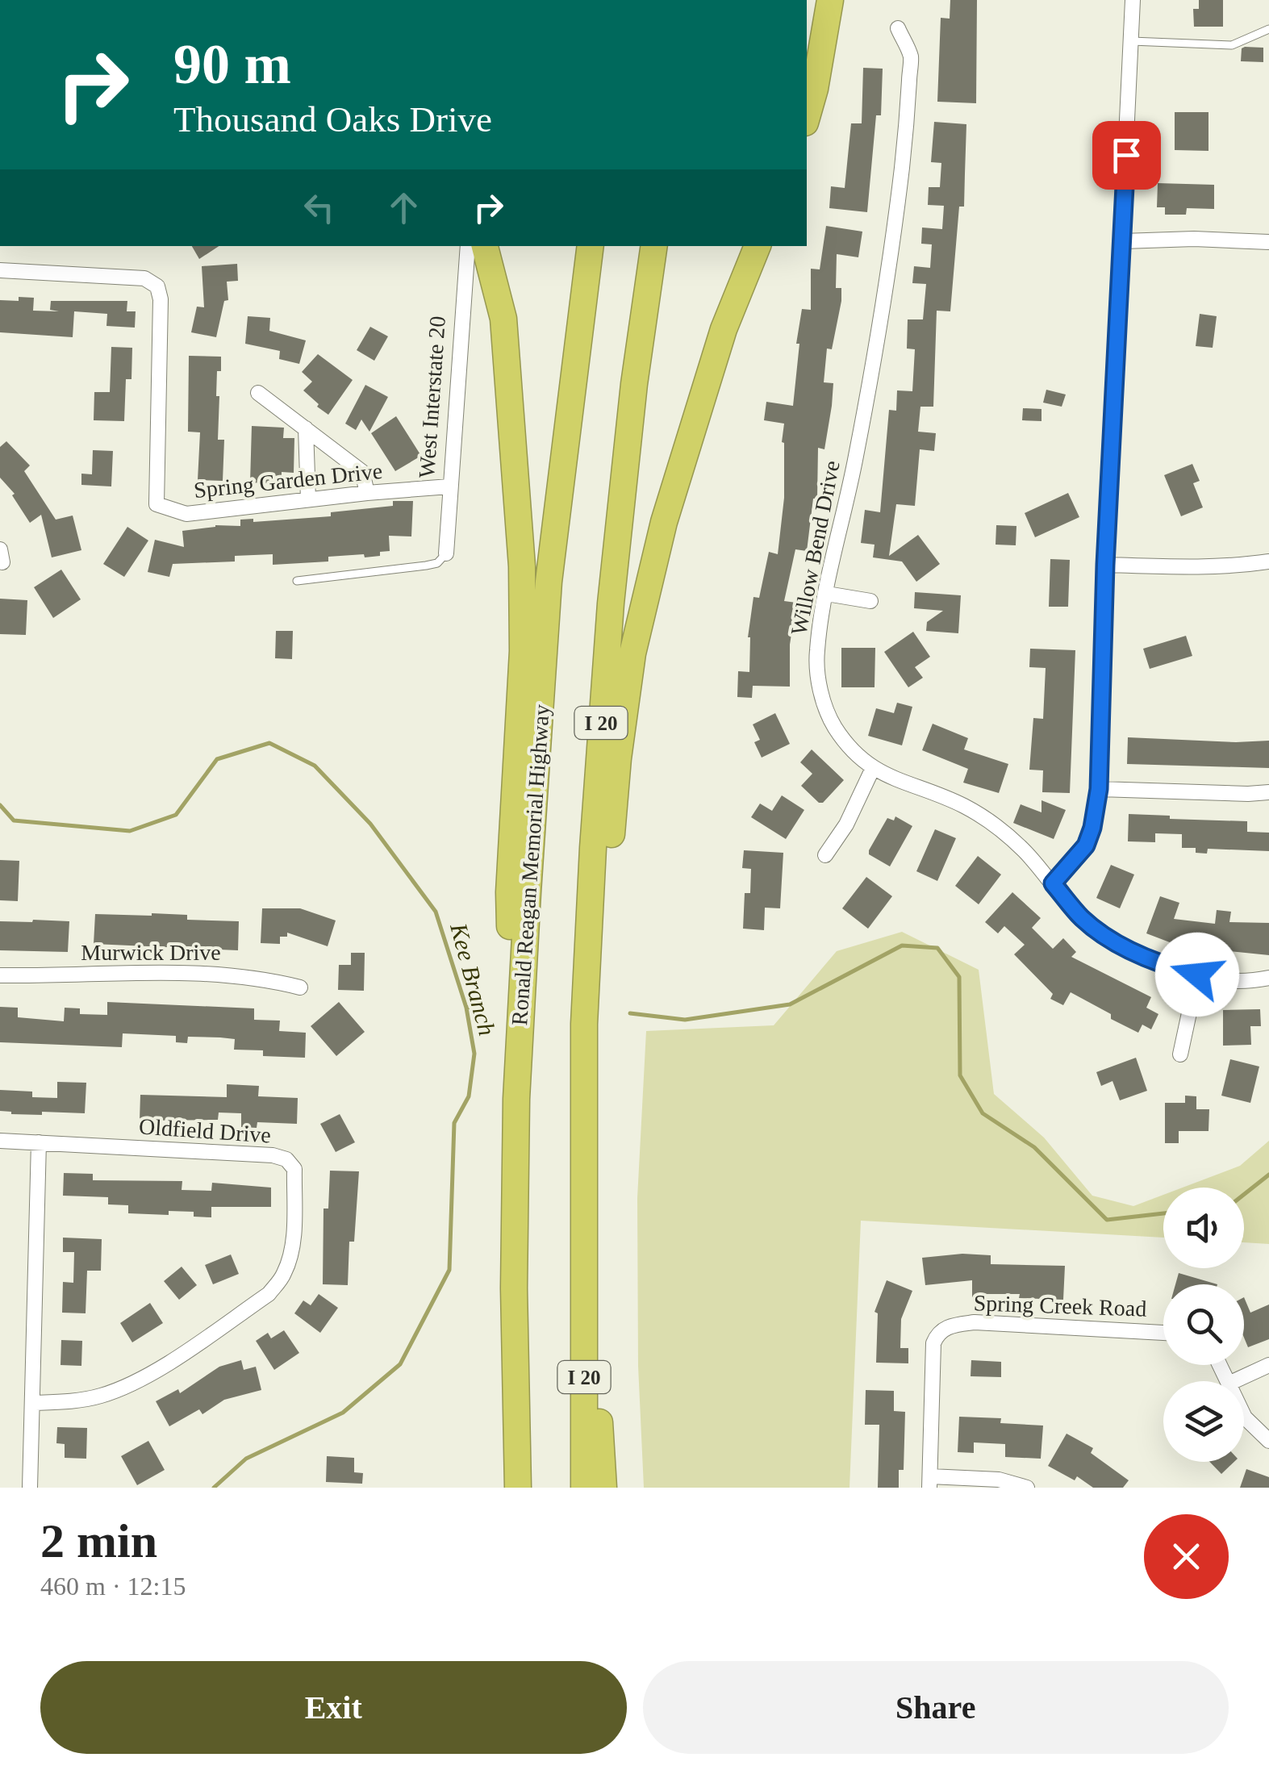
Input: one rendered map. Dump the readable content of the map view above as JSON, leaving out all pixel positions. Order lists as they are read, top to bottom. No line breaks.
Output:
{"streets":{"highway":["I 20","Ronald Reagan Memorial Highway"],"street":["West Interstate 20","Spring Garden Drive","Willow Bend Drive","Murwick Drive","Oldfield Drive","Spring Creek Road"]},"crossings":[["West Interstate 20","Spring Garden Drive"]],"water":["Kee Branch"],"page":{"turn":["90 m","Thousand Oaks Drive"],"heading":["2 min","460 m · 12:15"],"buttons":["Exit","Share"]}}
